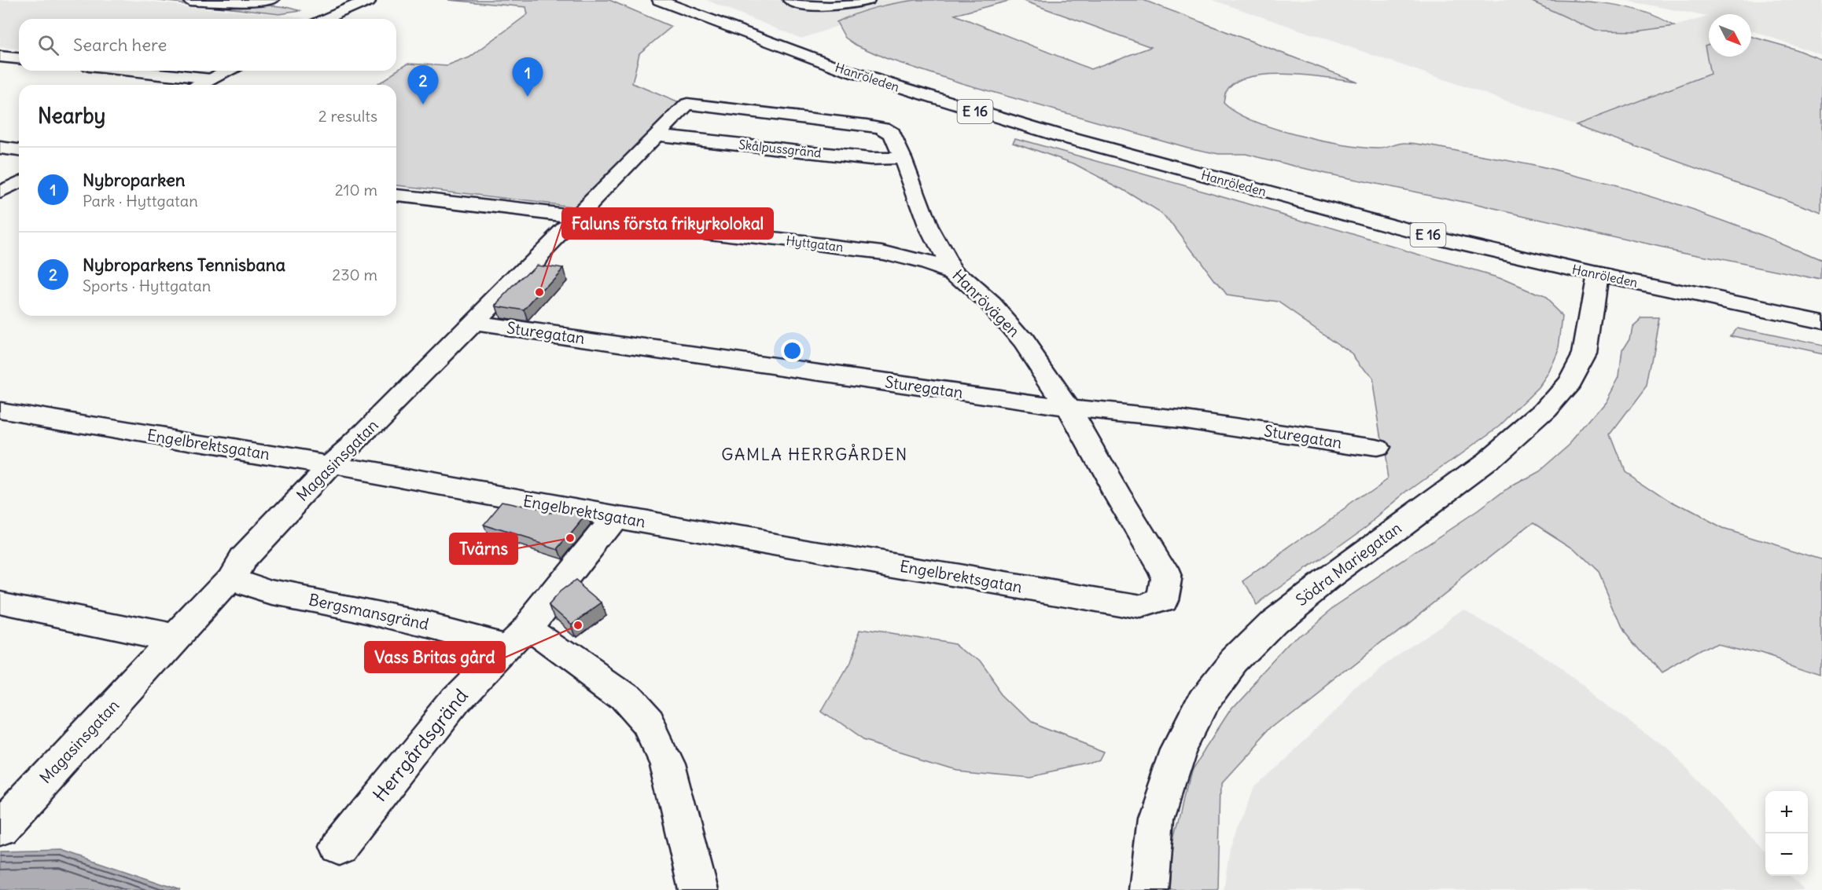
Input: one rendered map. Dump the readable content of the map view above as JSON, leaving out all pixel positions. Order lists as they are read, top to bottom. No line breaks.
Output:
{"streets":{"main road":["Hanröleden","E 16","Skålpussgränd","Hyttgatan","Hanrövägen","Sturegatan","Engelbrektsgatan","Magasinsgatan","Södra Mariegatan","Bergsmansgränd","Herrgårdsgränd"]},"crossings":[["Hanröleden","Södra Mariegatan"],["Skålpussgränd","Hanrövägen"],["Skålpussgränd","Magasinsgatan"],["Hyttgatan","Hanrövägen"],["Hyttgatan","Magasinsgatan"],["Hanrövägen","Sturegatan"],["Hanrövägen","Engelbrektsgatan"],["Hanrövägen","Magasinsgatan"],["Sturegatan","Magasinsgatan"],["Engelbrektsgatan","Magasinsgatan"],["Engelbrektsgatan","Herrgårdsgränd"],["Magasinsgatan","Bergsmansgränd"],["Bergsmansgränd","Herrgårdsgränd"]],"districts":["GAMLA HERRGÅRDEN"],"places":["Faluns första frikyrkolokal","Tvärns","Vass Britas gård"],"north":"bottom right","page":{"search":"Search here","pins":["1","2"],"heading":["Nearby","2 results"],"list":[{"mark":"1","name":"Nybroparken","note":"Park · Hyttgatan","value":"210 m"},{"mark":"2","name":"Nybroparkens Tennisbana","note":"Sports · Hyttgatan","value":"230 m"}],"map_buttons":["+","−"]}}
